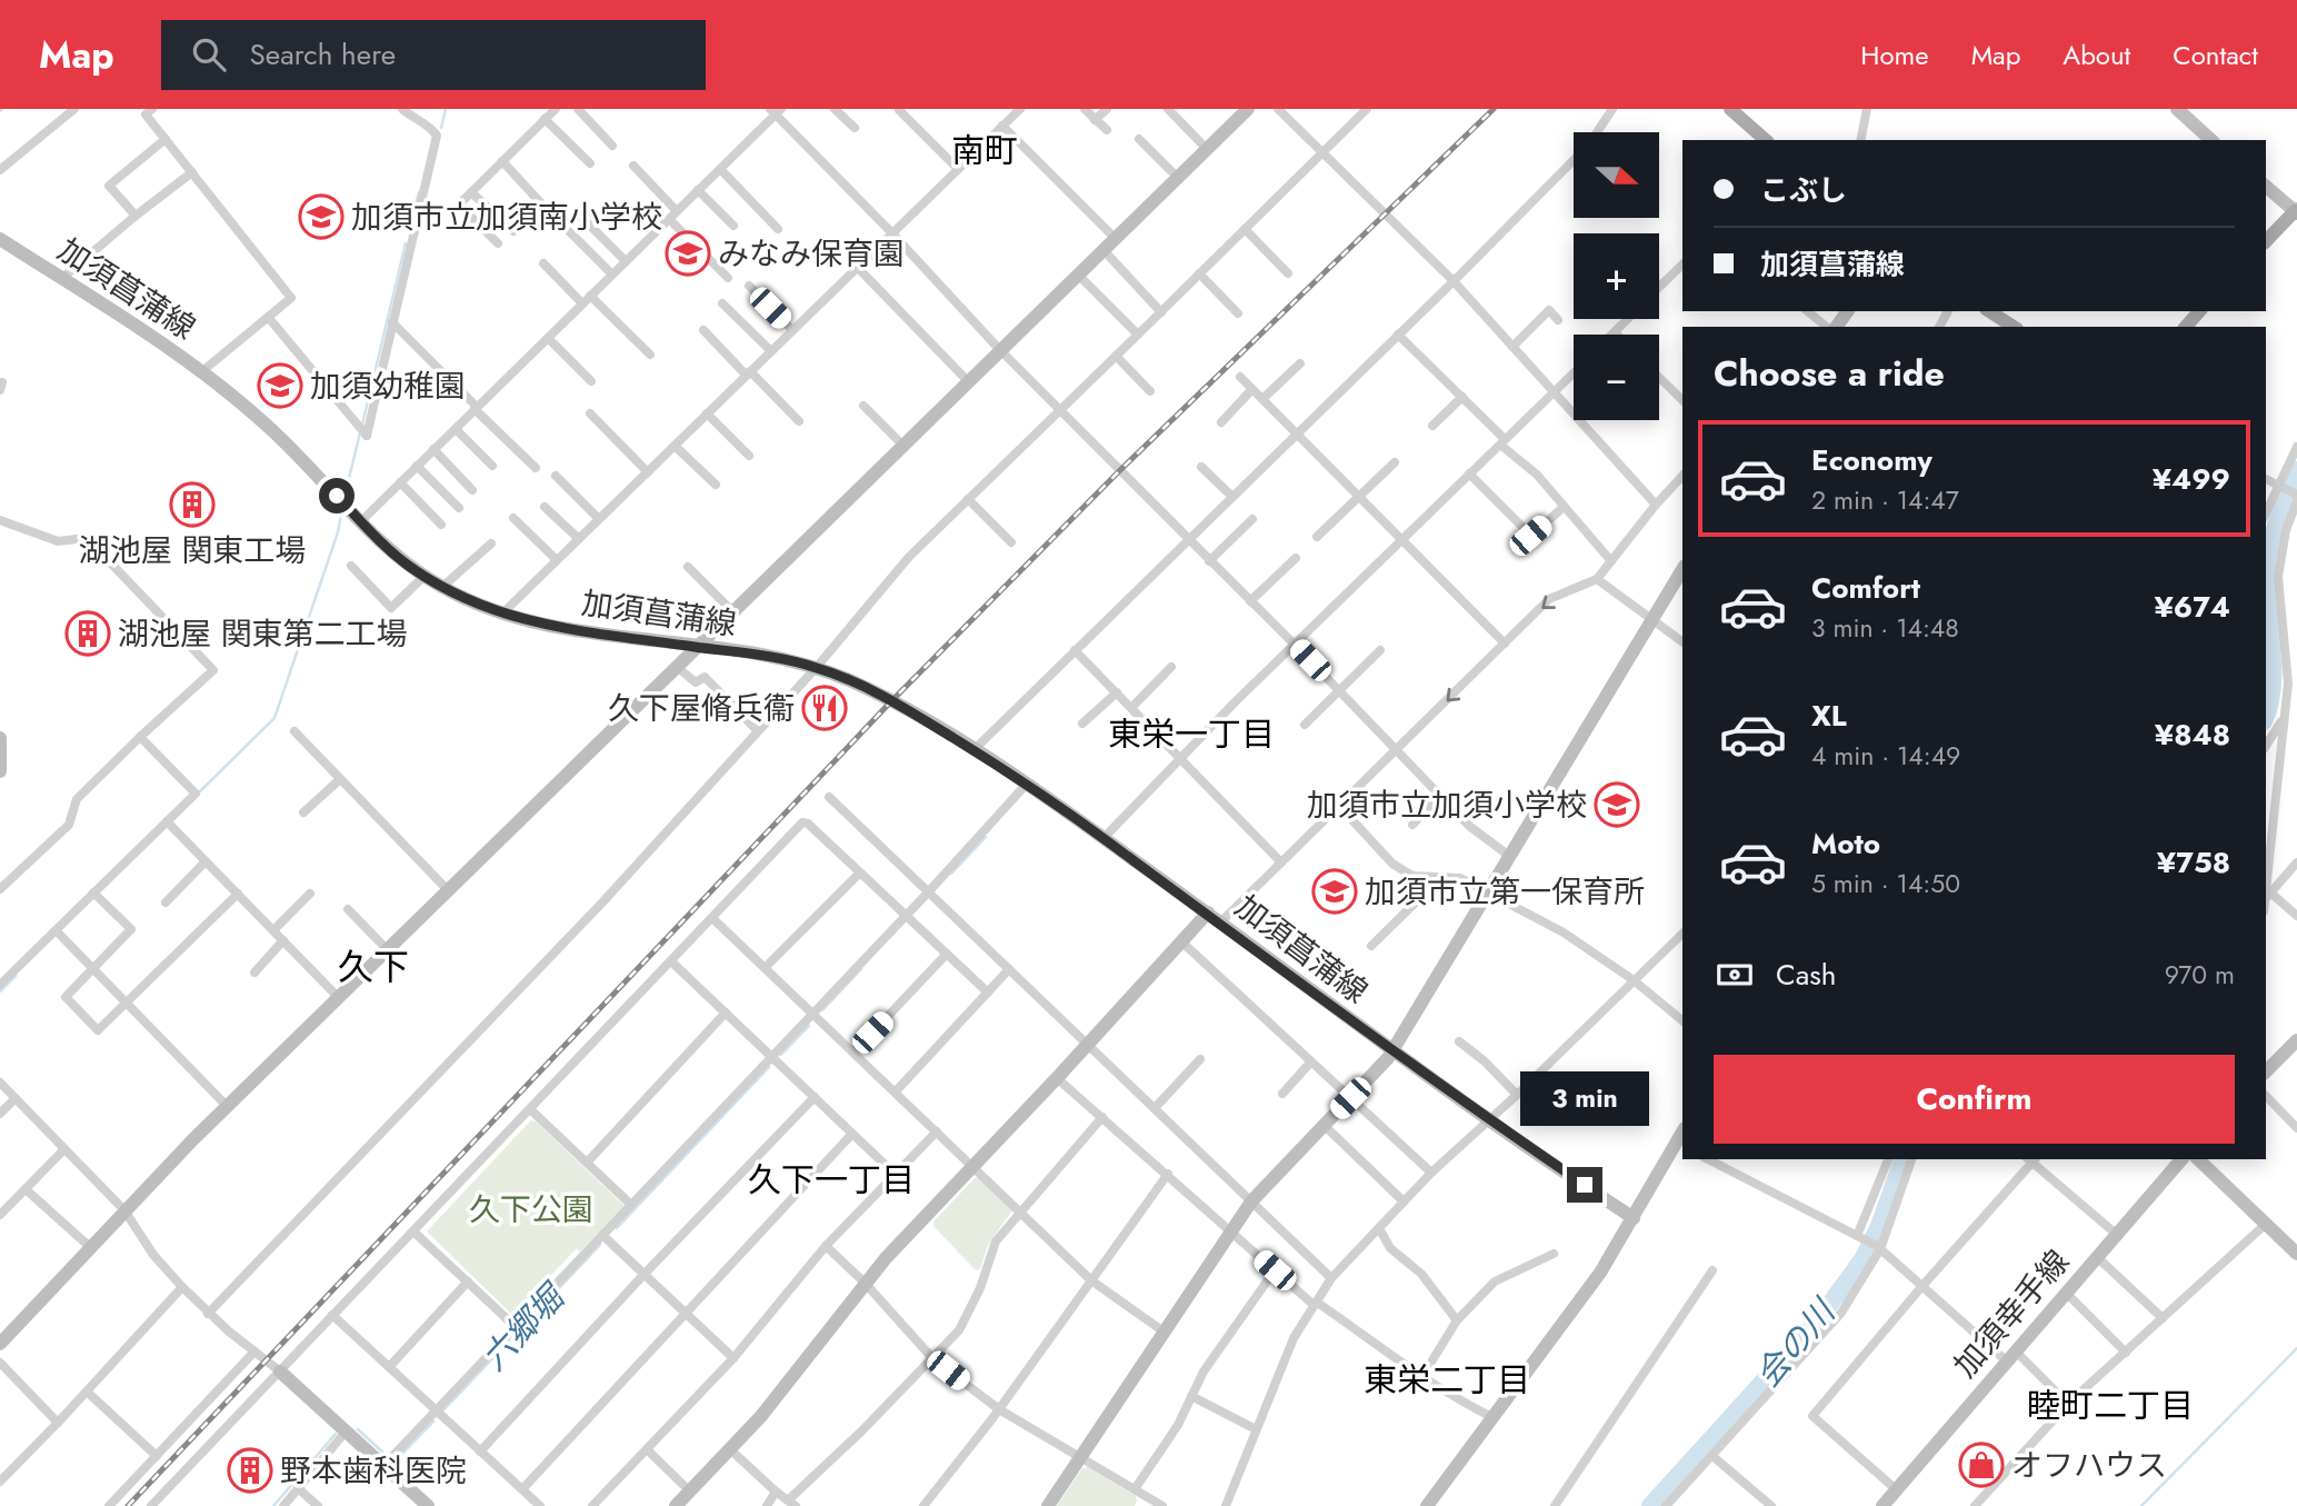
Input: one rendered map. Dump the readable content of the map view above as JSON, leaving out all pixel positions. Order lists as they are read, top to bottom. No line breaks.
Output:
{"streets":{"street":["加須菖蒲線","加須幸手線"]},"districts":["南町","東栄一丁目","久下","久下一丁目","東栄二丁目","睦町二丁目"],"water":["六郷堀","会の川"],"parks":["久下公園"],"places":{"school or university":["加須市立加須南小学校","みなみ保育園","加須幼稚園","加須市立加須小学校","加須市立第一保育所"],"building":["湖池屋 関東工場","湖池屋 関東第二工場","野本歯科医院"],"restaurant":["久下屋脩兵衞"],"shop":["オフハウス"]},"north":"right","page":{"header":"Map","search":"Search here","nav":["Home","Map","About","Contact"],"map_buttons":["+","−"],"banner":["こぶし","加須菖蒲線"],"heading":"Choose a ride","list":[{"name":"Economy","note":"2 min · 14:47","value":"¥499"},{"name":"Comfort","note":"3 min · 14:48","value":"¥674"},{"name":"XL","note":"4 min · 14:49","value":"¥848"},{"name":"Moto","note":"5 min · 14:50","value":"¥758"}],"pay":["Cash","970 m"],"buttons":"Confirm","bubble":"3 min"}}
